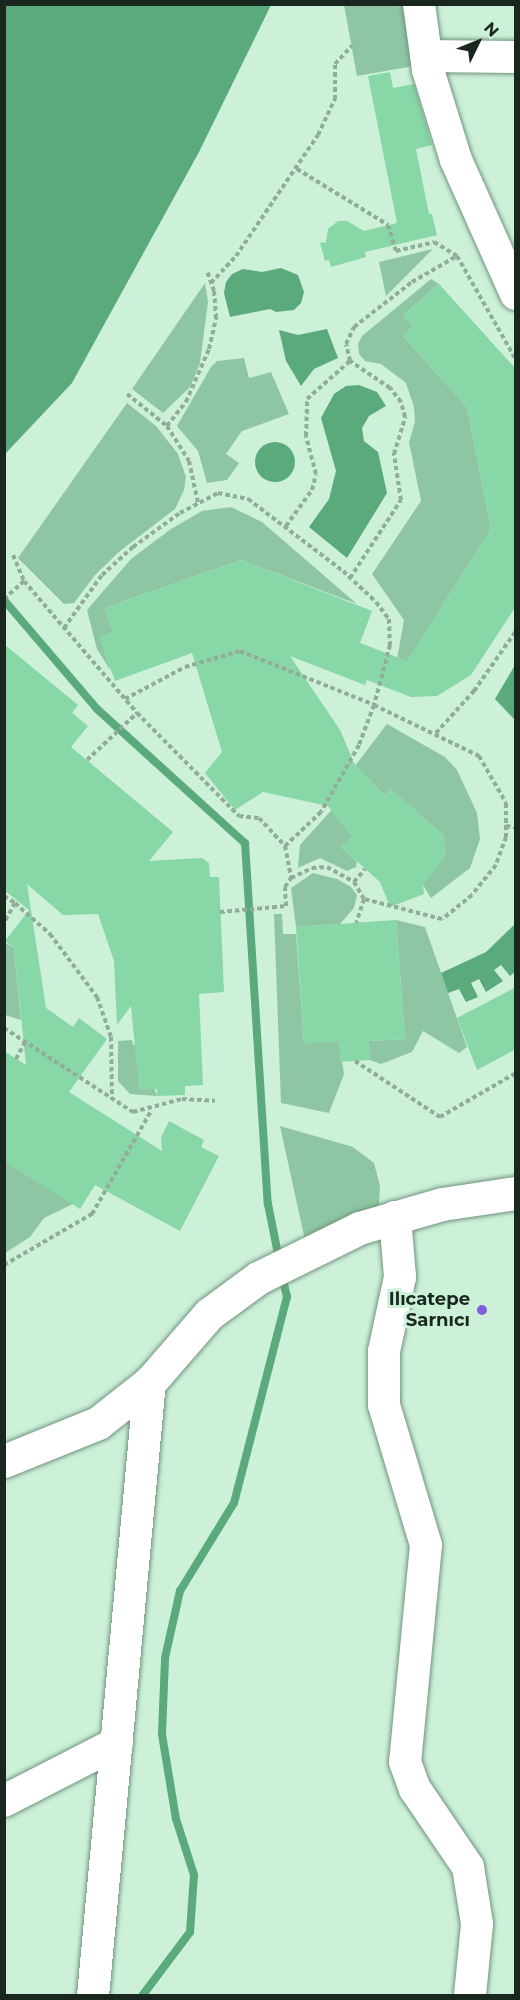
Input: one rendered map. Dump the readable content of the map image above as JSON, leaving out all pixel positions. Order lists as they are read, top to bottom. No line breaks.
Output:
{"places":["Ilıcatepe Sarnıcı"],"north":"top right"}
